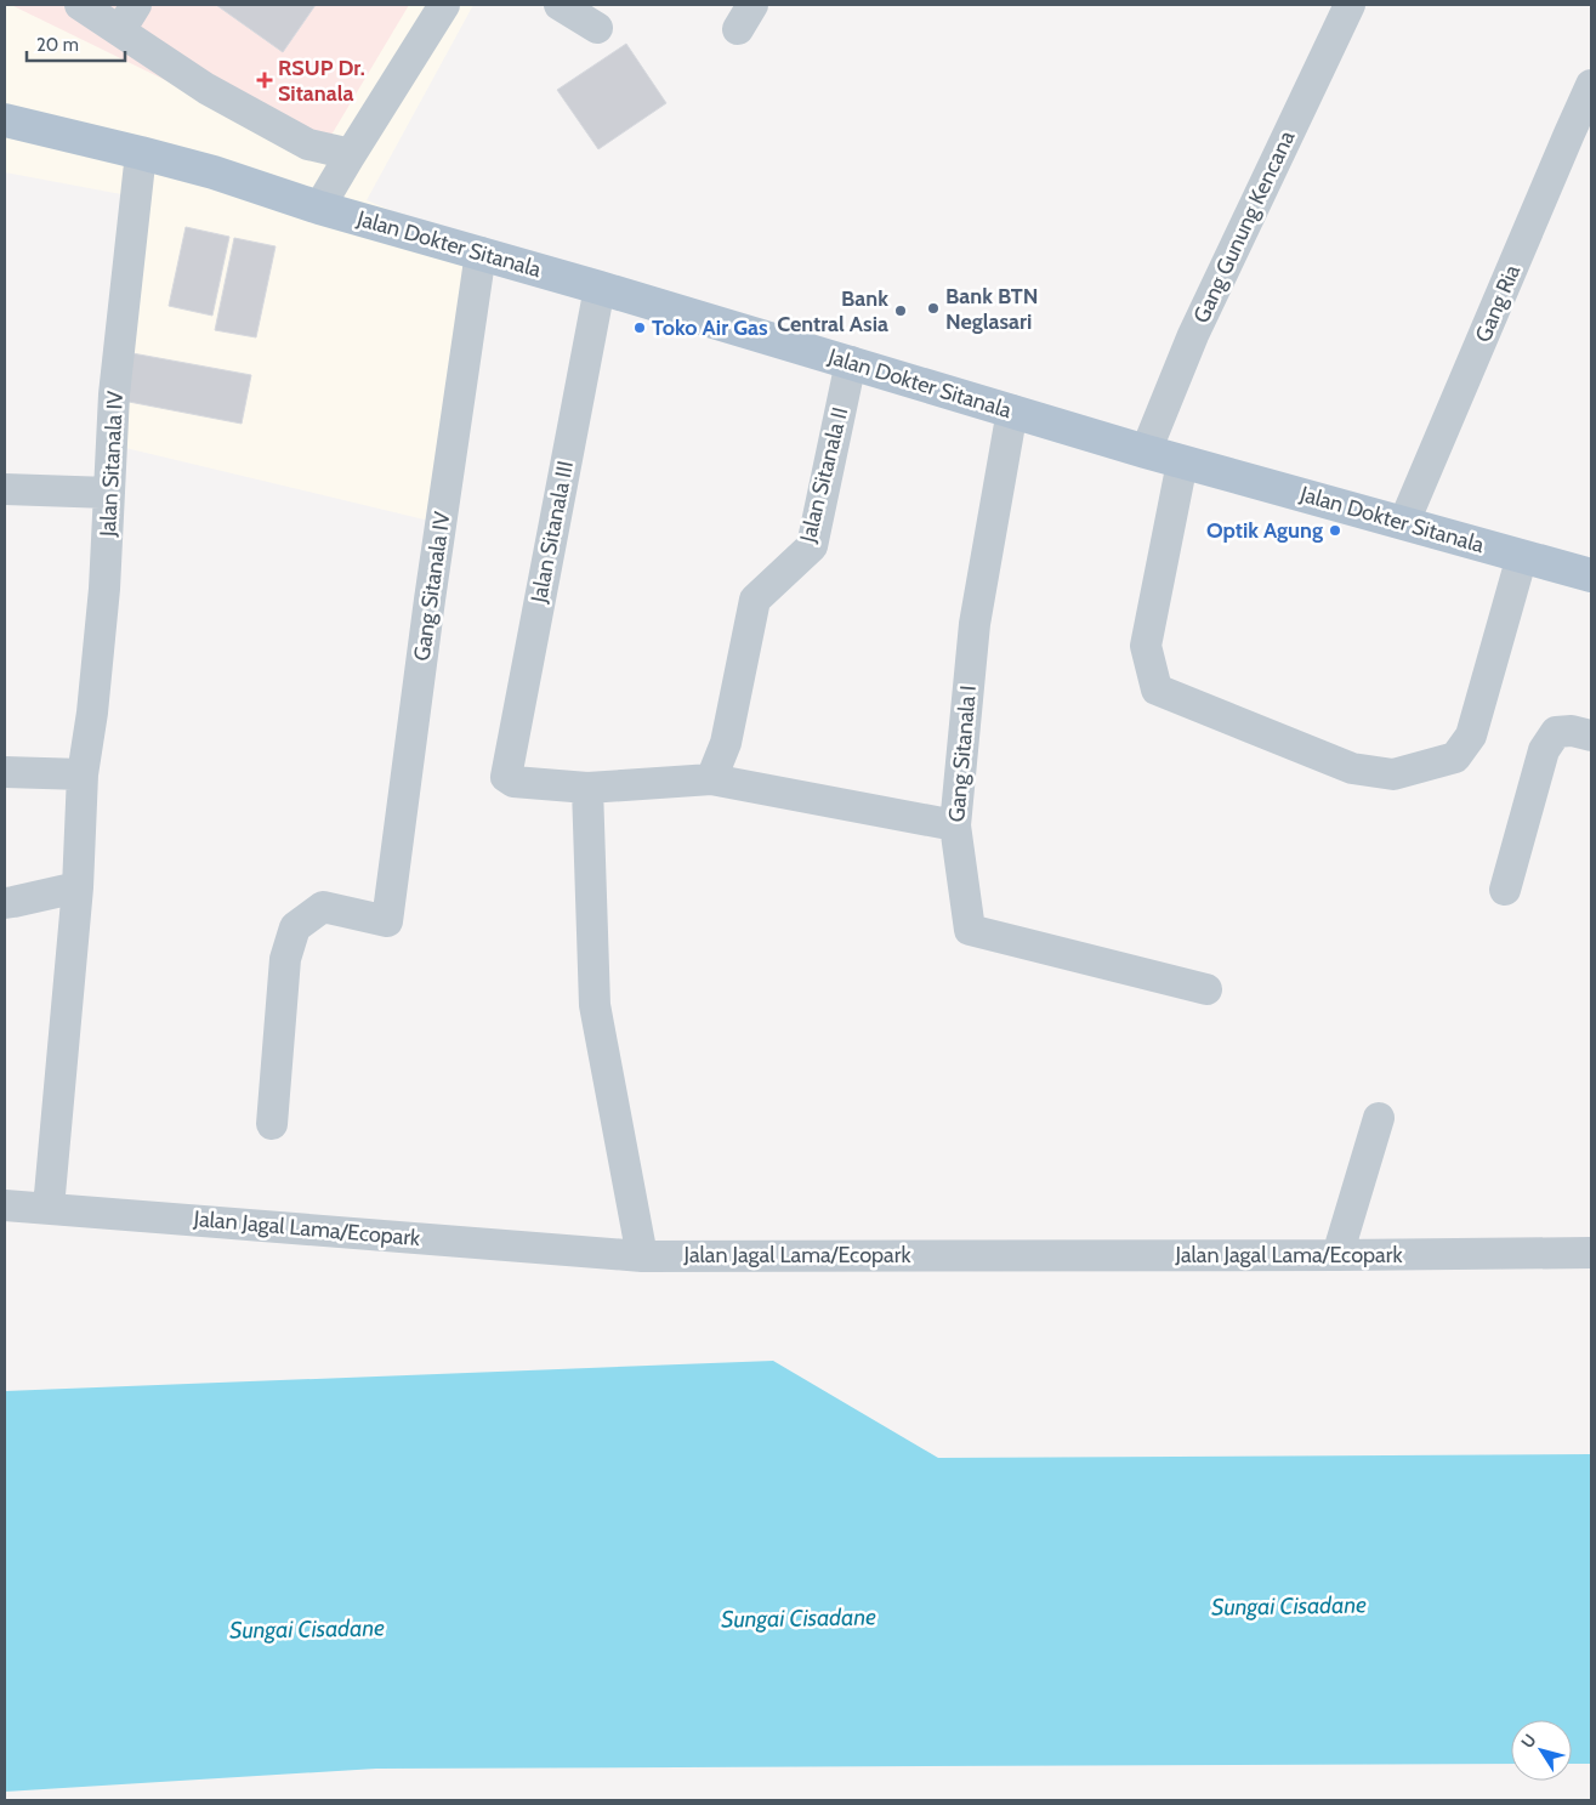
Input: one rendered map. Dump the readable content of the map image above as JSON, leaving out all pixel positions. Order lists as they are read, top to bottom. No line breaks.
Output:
{"streets":{"main road":["Jalan Dokter Sitanala"],"street":["Gang Gunung Kencana","Gang Ria","Jalan Sitanala IV","Jalan Sitanala II","Jalan Sitanala III","Gang Sitanala IV","Gang Sitanala I","Jalan Jagal Lama/Ecopark"]},"crossings":[["Gang Gunung Kencana","Jalan Dokter Sitanala"],["Jalan Dokter Sitanala","Gang Ria"],["Jalan Dokter Sitanala","Jalan Sitanala IV"],["Jalan Dokter Sitanala","Jalan Sitanala II"],["Jalan Dokter Sitanala","Jalan Sitanala III"],["Jalan Dokter Sitanala","Gang Sitanala IV"],["Jalan Dokter Sitanala","Gang Sitanala I"],["Jalan Sitanala IV","Jalan Jagal Lama/Ecopark"]],"water":["Sungai Cisadane"],"places":{"health":["RSUP Dr. Sitanala"],"other":["Bank BTN Neglasari","Bank Central Asia","Toko Air Gas","Optik Agung"]},"scale_bar":"20 m","north":"top left"}
